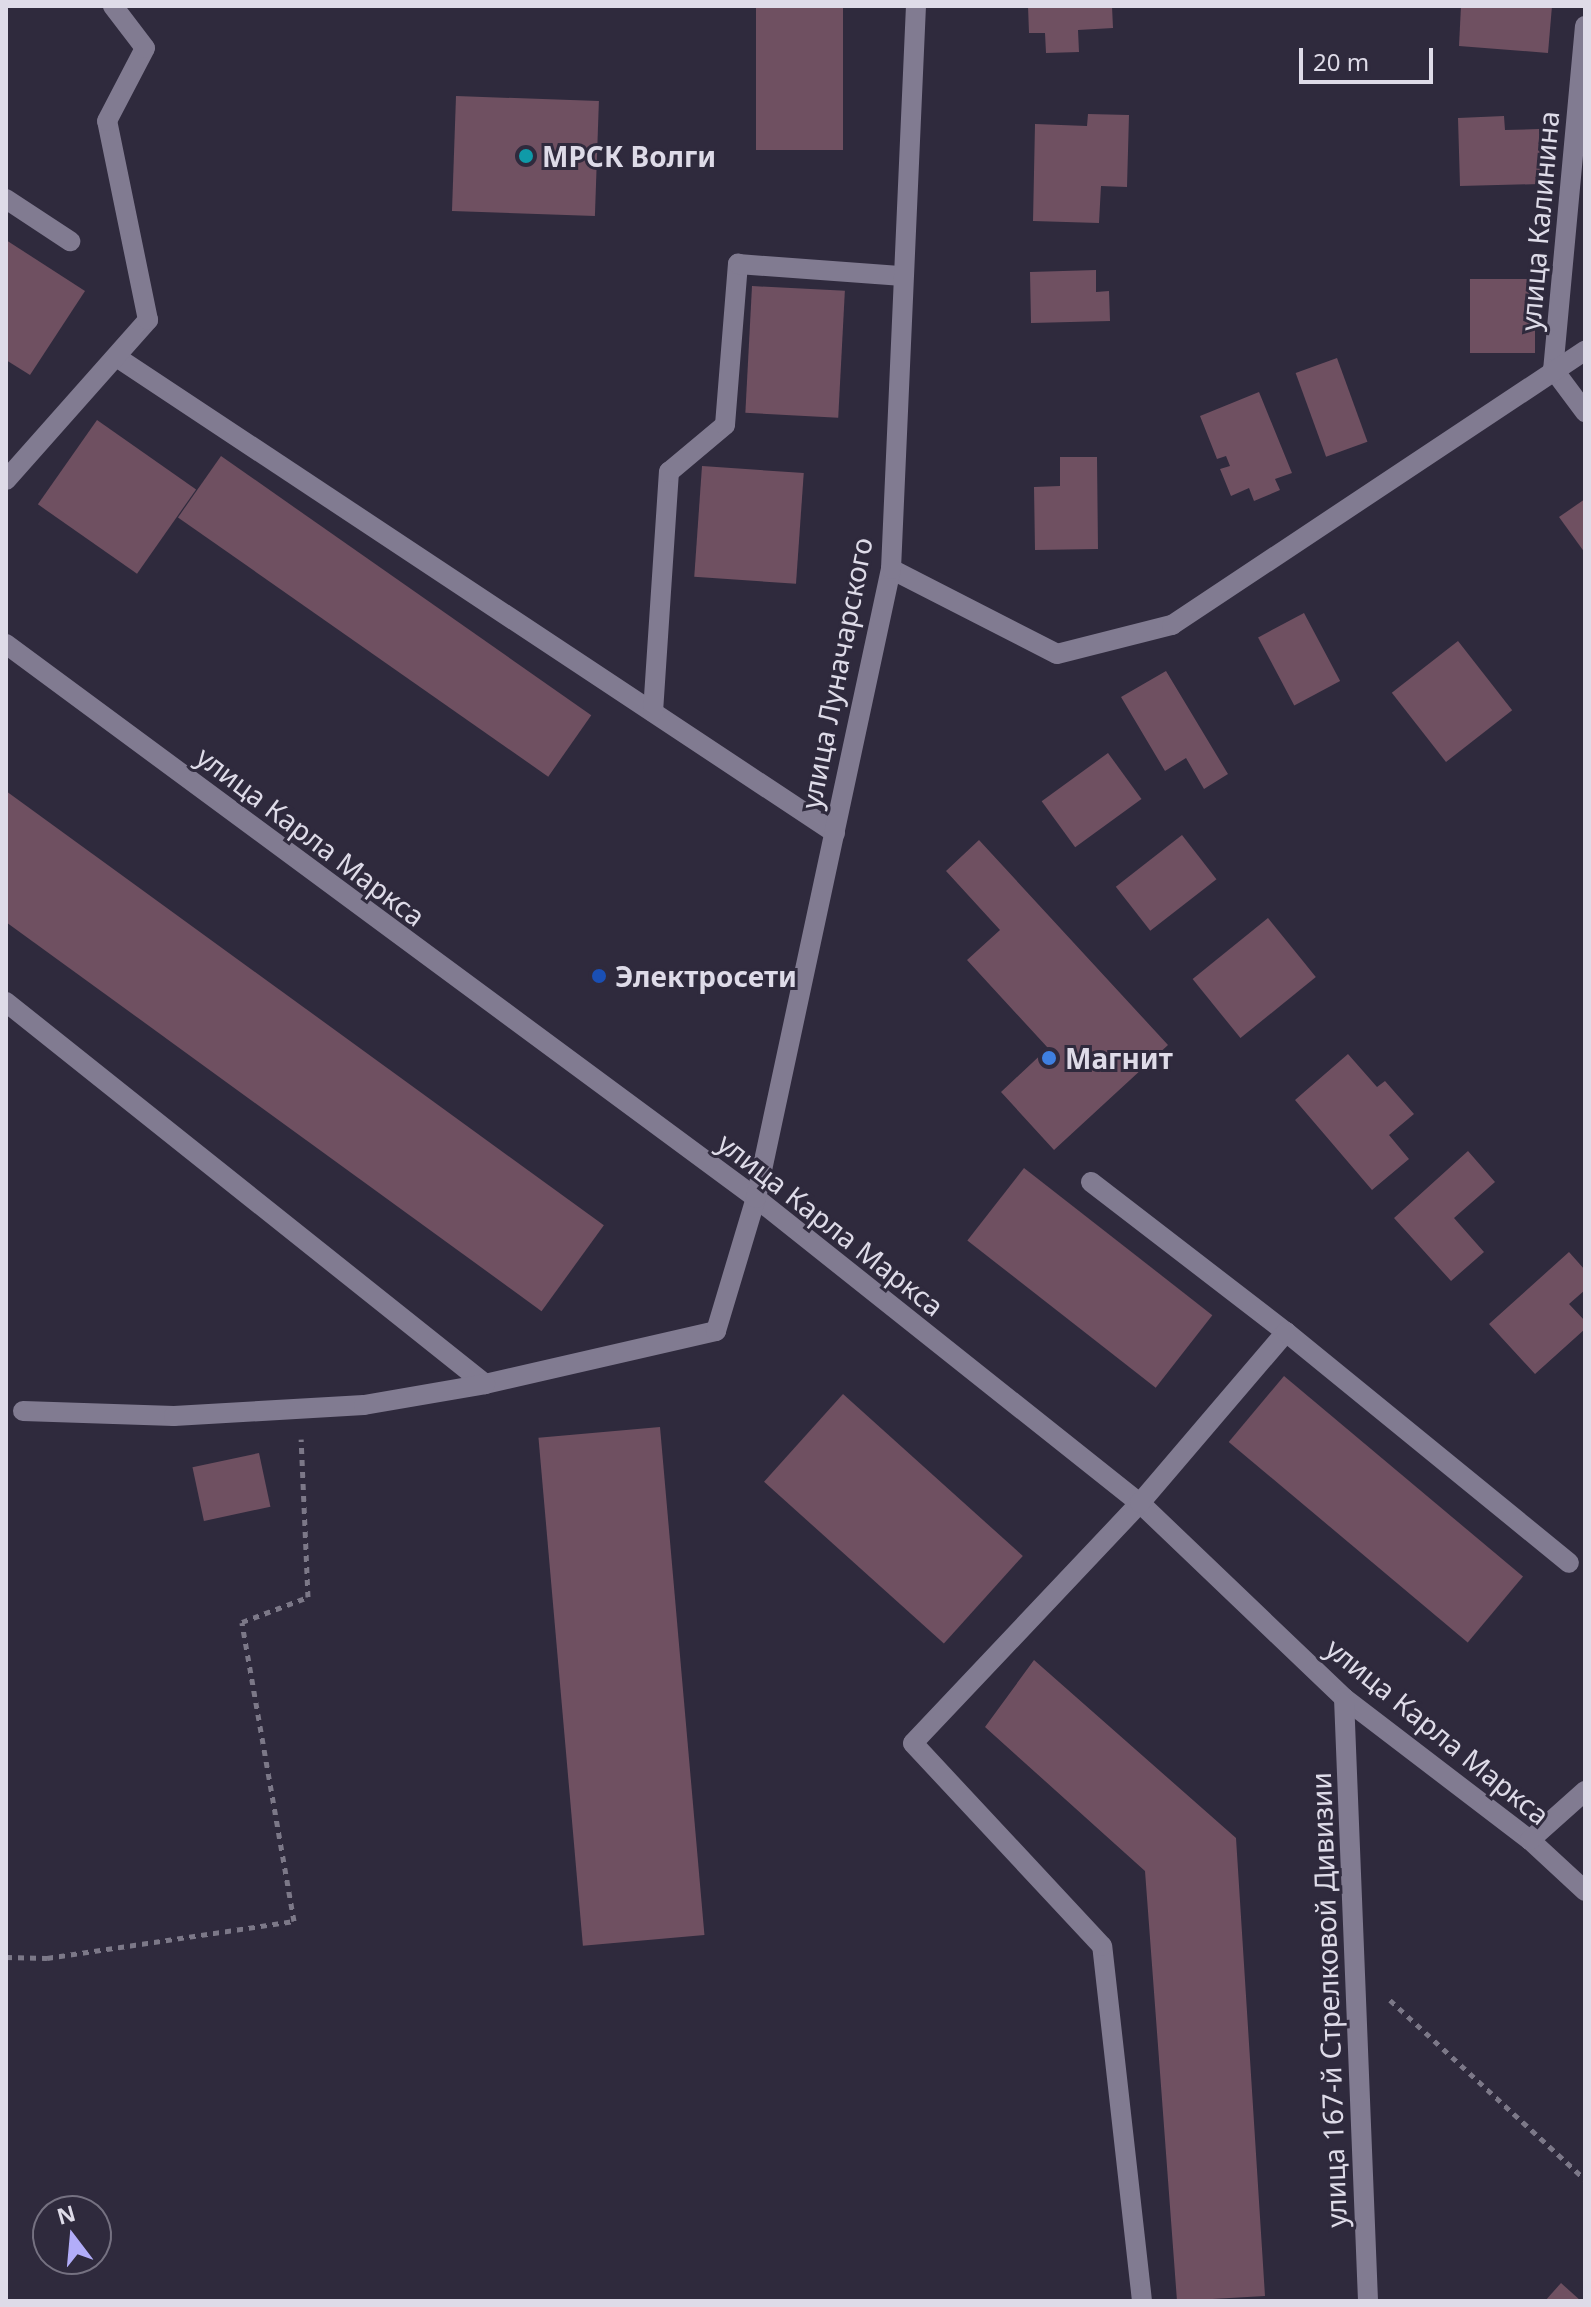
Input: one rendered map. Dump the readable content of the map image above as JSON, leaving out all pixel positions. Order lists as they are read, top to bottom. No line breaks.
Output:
{"streets":{"street":["улица Калинина","улица Луначарского","улица Карла Маркса","улица 167-й Стрелковой Дивизии"]},"crossings":[["улица Луначарского","улица Карла Маркса"],["улица Карла Маркса","улица 167-й Стрелковой Дивизии"]],"places":["МРСК Волги","Электросети","Магнит"],"scale_bar":"20 m","north":"top"}
